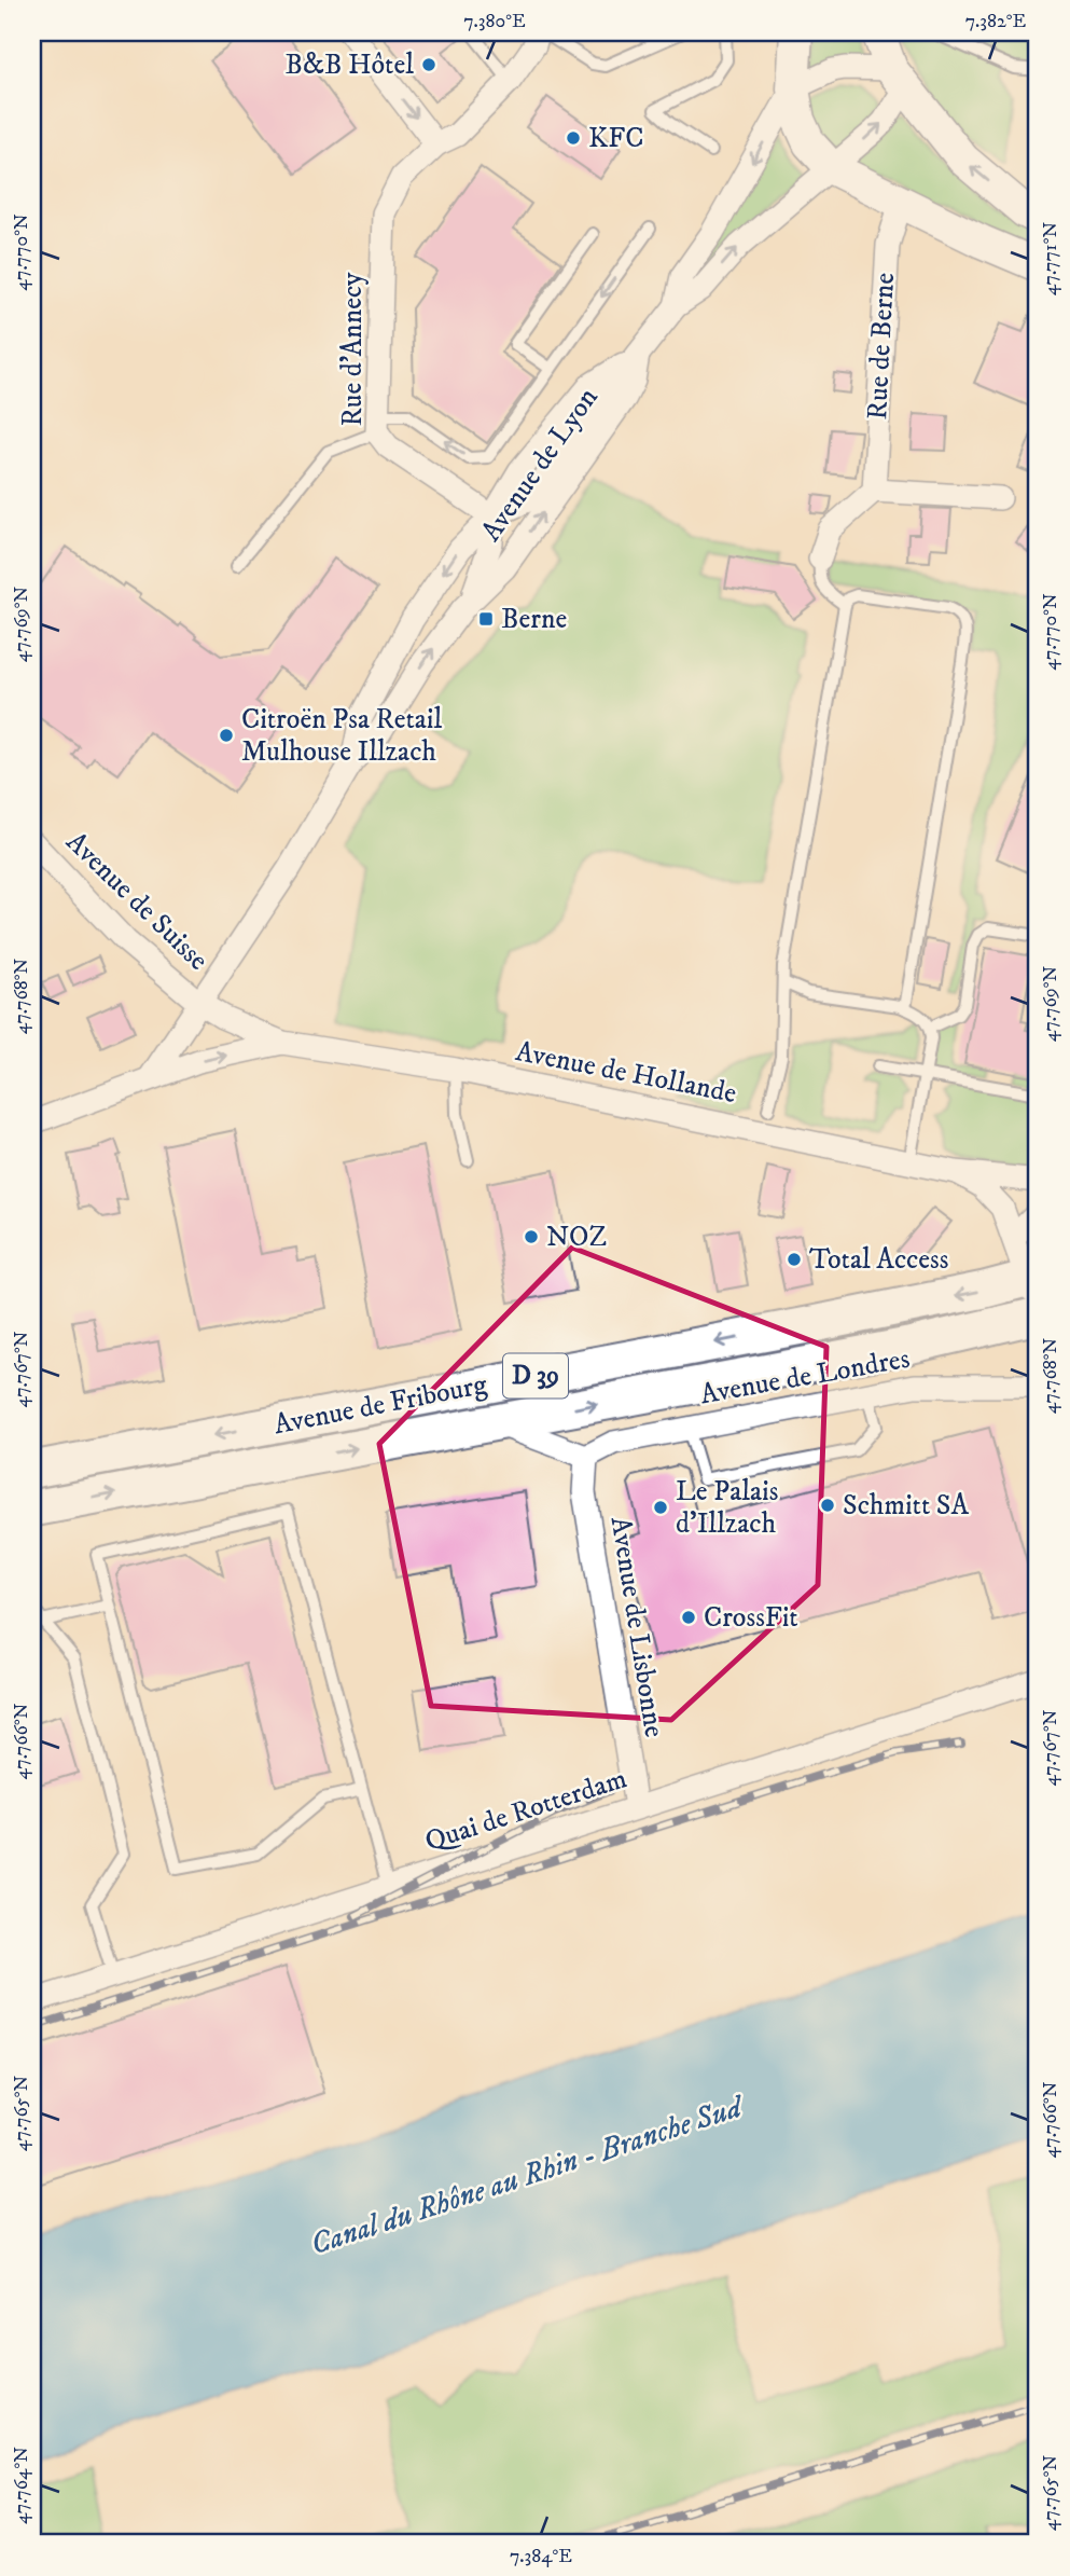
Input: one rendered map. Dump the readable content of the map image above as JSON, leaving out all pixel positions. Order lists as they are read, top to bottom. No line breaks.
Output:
{"streets":{"main road":["D 39","Avenue de Fribourg"],"street":["Rue de Berne","Rue d'Annecy","Avenue de Lyon","Avenue de Suisse","Avenue de Hollande","Avenue de Londres","Avenue de Lisbonne","Quai de Rotterdam"]},"crossings":[["Rue d'Annecy","Avenue de Lyon"],["Avenue de Lyon","Avenue de Suisse"],["Avenue de Lyon","Avenue de Hollande"],["Avenue de Suisse","Avenue de Hollande"],["Avenue de Hollande","Avenue de Fribourg"],["Avenue de Londres","Avenue de Lisbonne"],["Avenue de Lisbonne","Quai de Rotterdam"]],"water":["Canal du Rhône au Rhin - Branche Sud"],"places":{"other":["B&B Hôtel","KFC","Citroën Psa Retail Mulhouse Illzach","NOZ","Total Access","Schmitt SA","Le Palais d'Illzach","CrossFit"],"transit":["Berne"]},"coordinates":["7.380°E","7.382°E","47.770°N","47.771°N","47.769°N","47.768°N","47.767°N","47.766°N","47.765°N","47.764°N","7.384°E"]}
